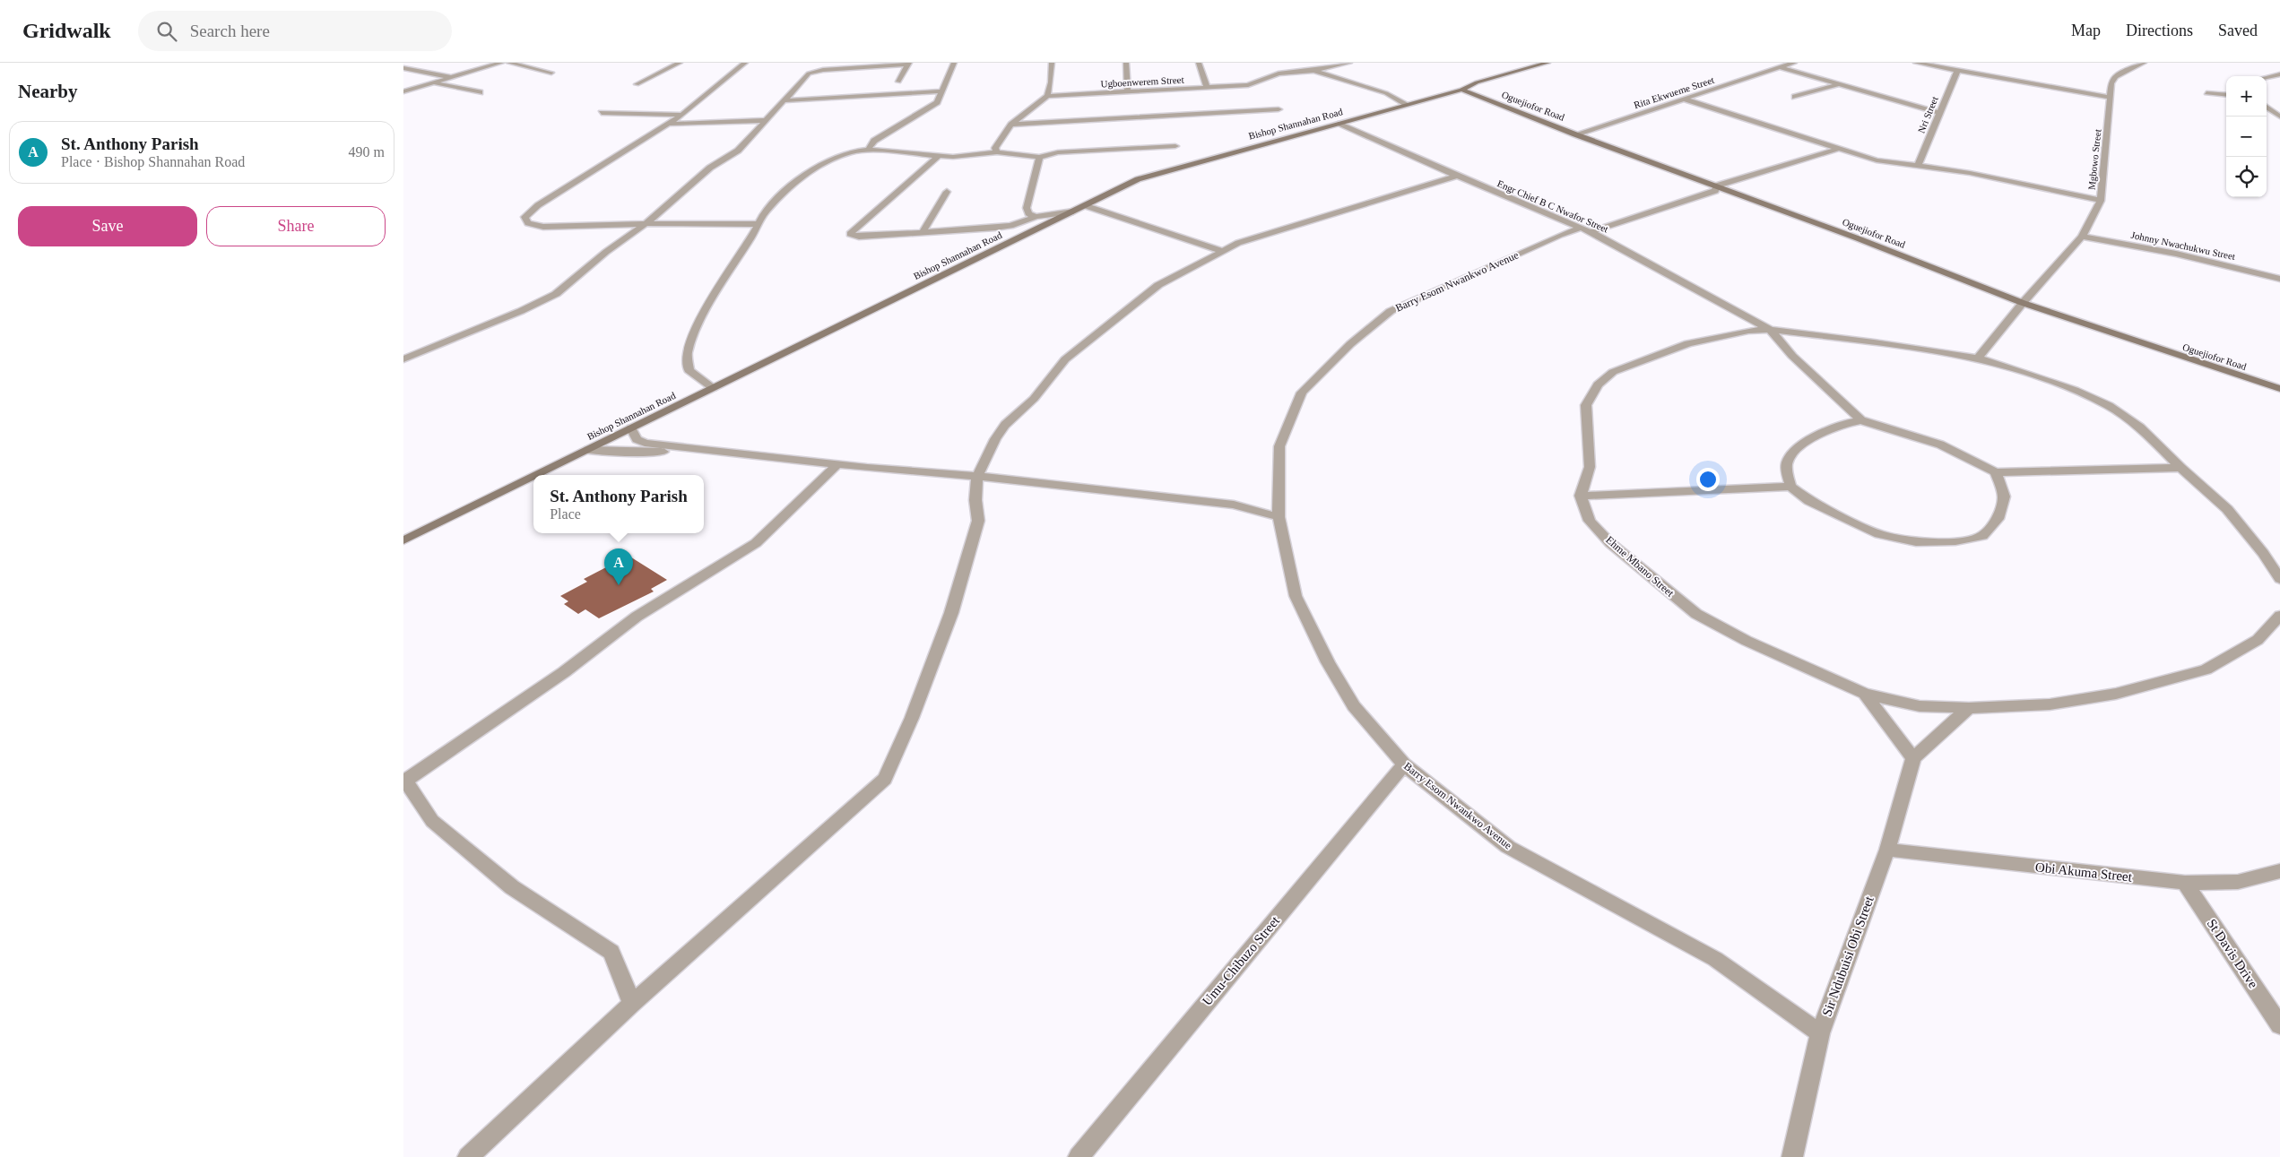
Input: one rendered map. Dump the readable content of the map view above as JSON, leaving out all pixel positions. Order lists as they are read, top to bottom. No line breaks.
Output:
{"streets":{"street":["Ugboenwerem Street","Rita Ekwueme Street","Oguejiofor Road","Nri Street","Bishop Shannahan Road","Mgbowo Street","Engr Chief B C Nwafor Street","Johnny Nwachukwu Street","Barry Esom Nwankwo Avenue","Ehme Mbano Street","Obi Akuma Street","St Davis Drive","Sir Ndubuisi Obi Street","Umu-Chibuzo Street"]},"crossings":[["Rita Ekwueme Street","Oguejiofor Road"],["Oguejiofor Road","Bishop Shannahan Road"],["Oguejiofor Road","Mgbowo Street"],["Bishop Shannahan Road","Engr Chief B C Nwafor Street"],["Mgbowo Street","Johnny Nwachukwu Street"],["Engr Chief B C Nwafor Street","Barry Esom Nwankwo Avenue"],["Barry Esom Nwankwo Avenue","Sir Ndubuisi Obi Street"],["Barry Esom Nwankwo Avenue","Umu-Chibuzo Street"],["Ehme Mbano Street","Sir Ndubuisi Obi Street"],["Obi Akuma Street","St Davis Drive"],["Obi Akuma Street","Sir Ndubuisi Obi Street"]],"page":{"header":"Gridwalk","search":"Search here","nav":["Map","Directions","Saved"],"heading":"Nearby","map_buttons":["+","−"],"list":[{"mark":"A","name":"St. Anthony Parish","note":"Place · Bishop Shannahan Road","value":"490 m"}],"buttons":["Save","Share"],"popup":["St. Anthony Parish","Place"],"pins":"A"}}
